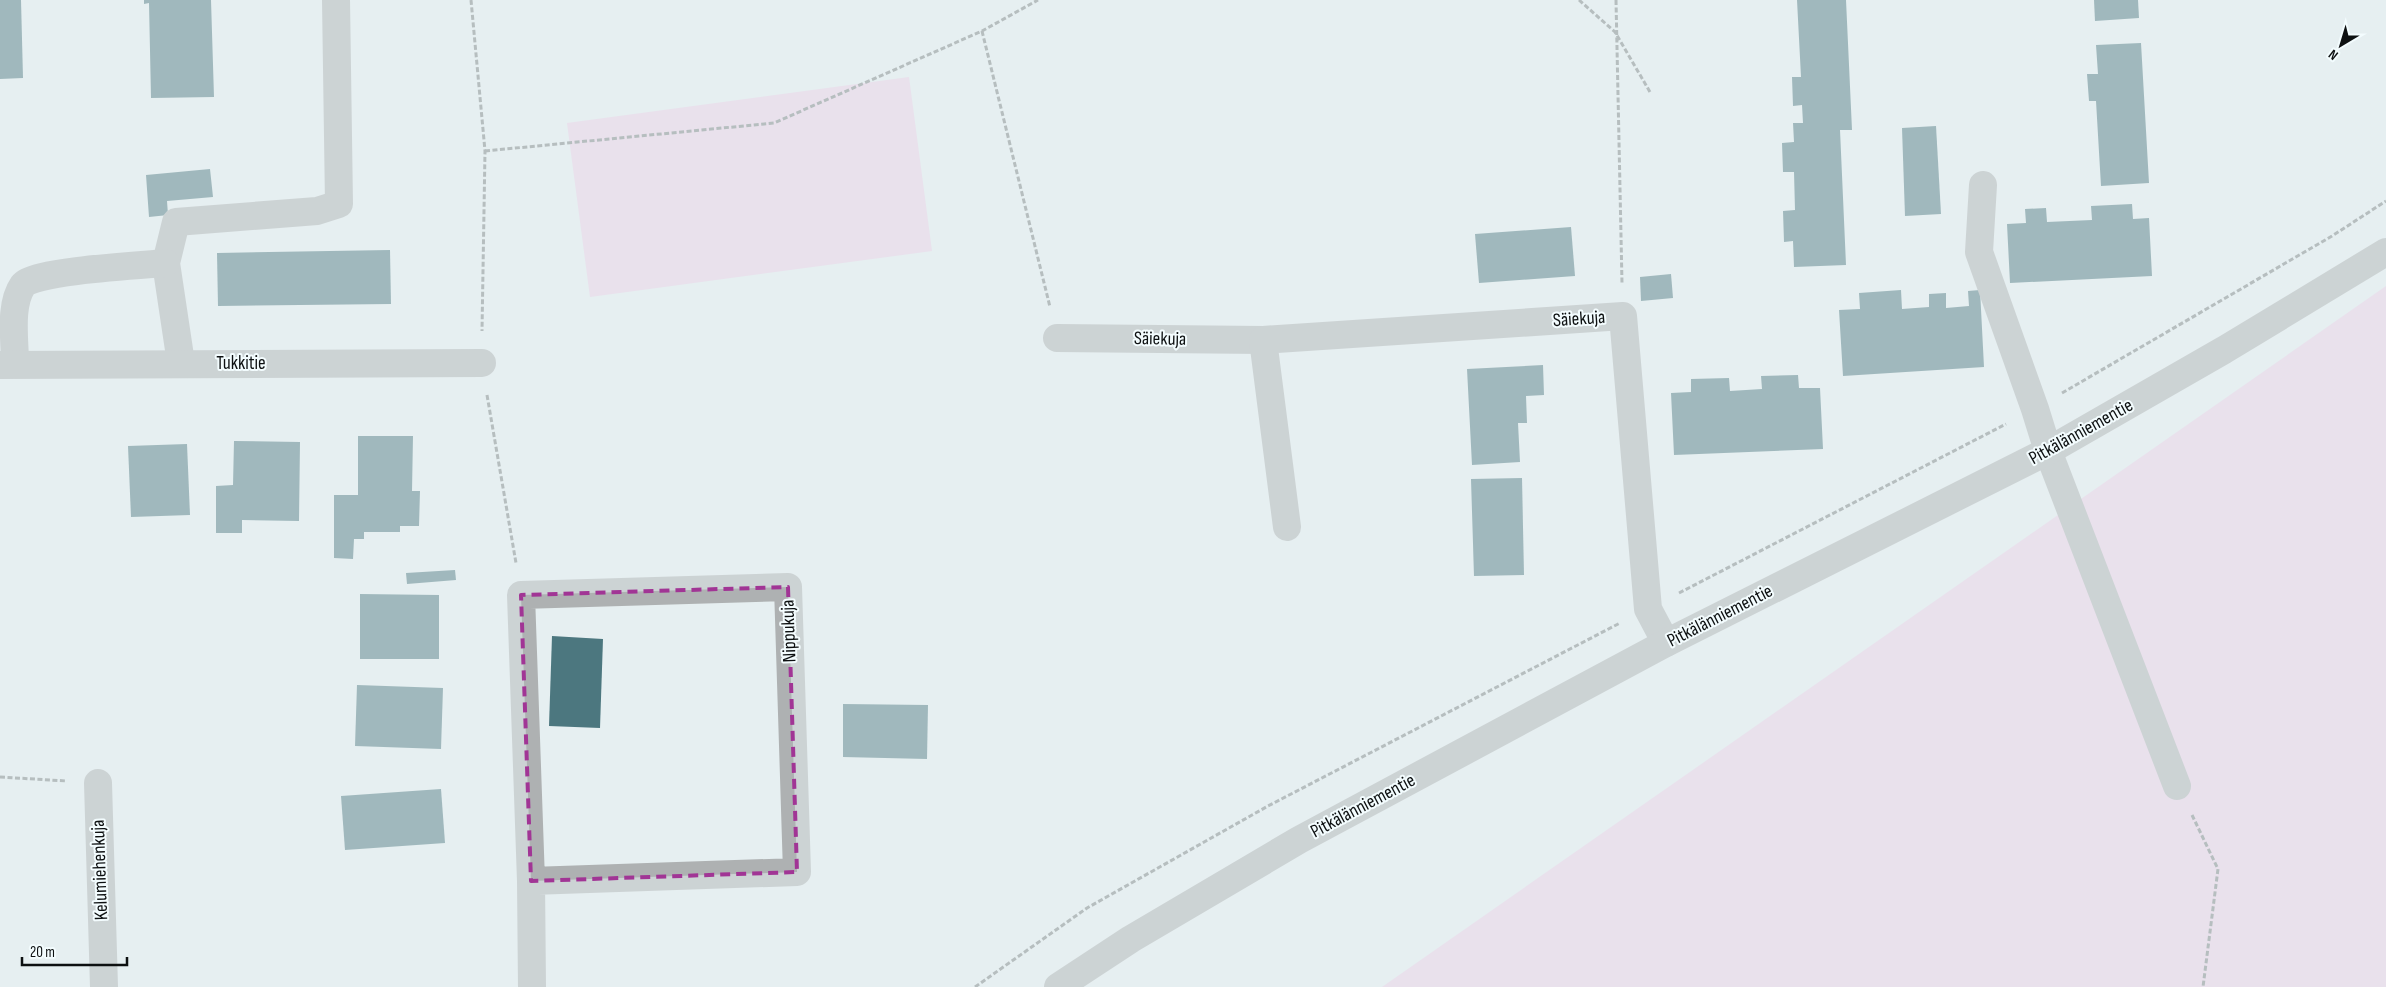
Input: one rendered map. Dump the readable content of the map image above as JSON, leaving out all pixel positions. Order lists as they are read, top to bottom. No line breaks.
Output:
{"streets":{"street":["Säiekuja","Tukkitie","Pitkälänniementie","Nippukuja","Kelumiehenkuja"]},"crossings":[["Säiekuja","Pitkälänniementie"]],"scale_bar":"20 m","north":"bottom left"}
